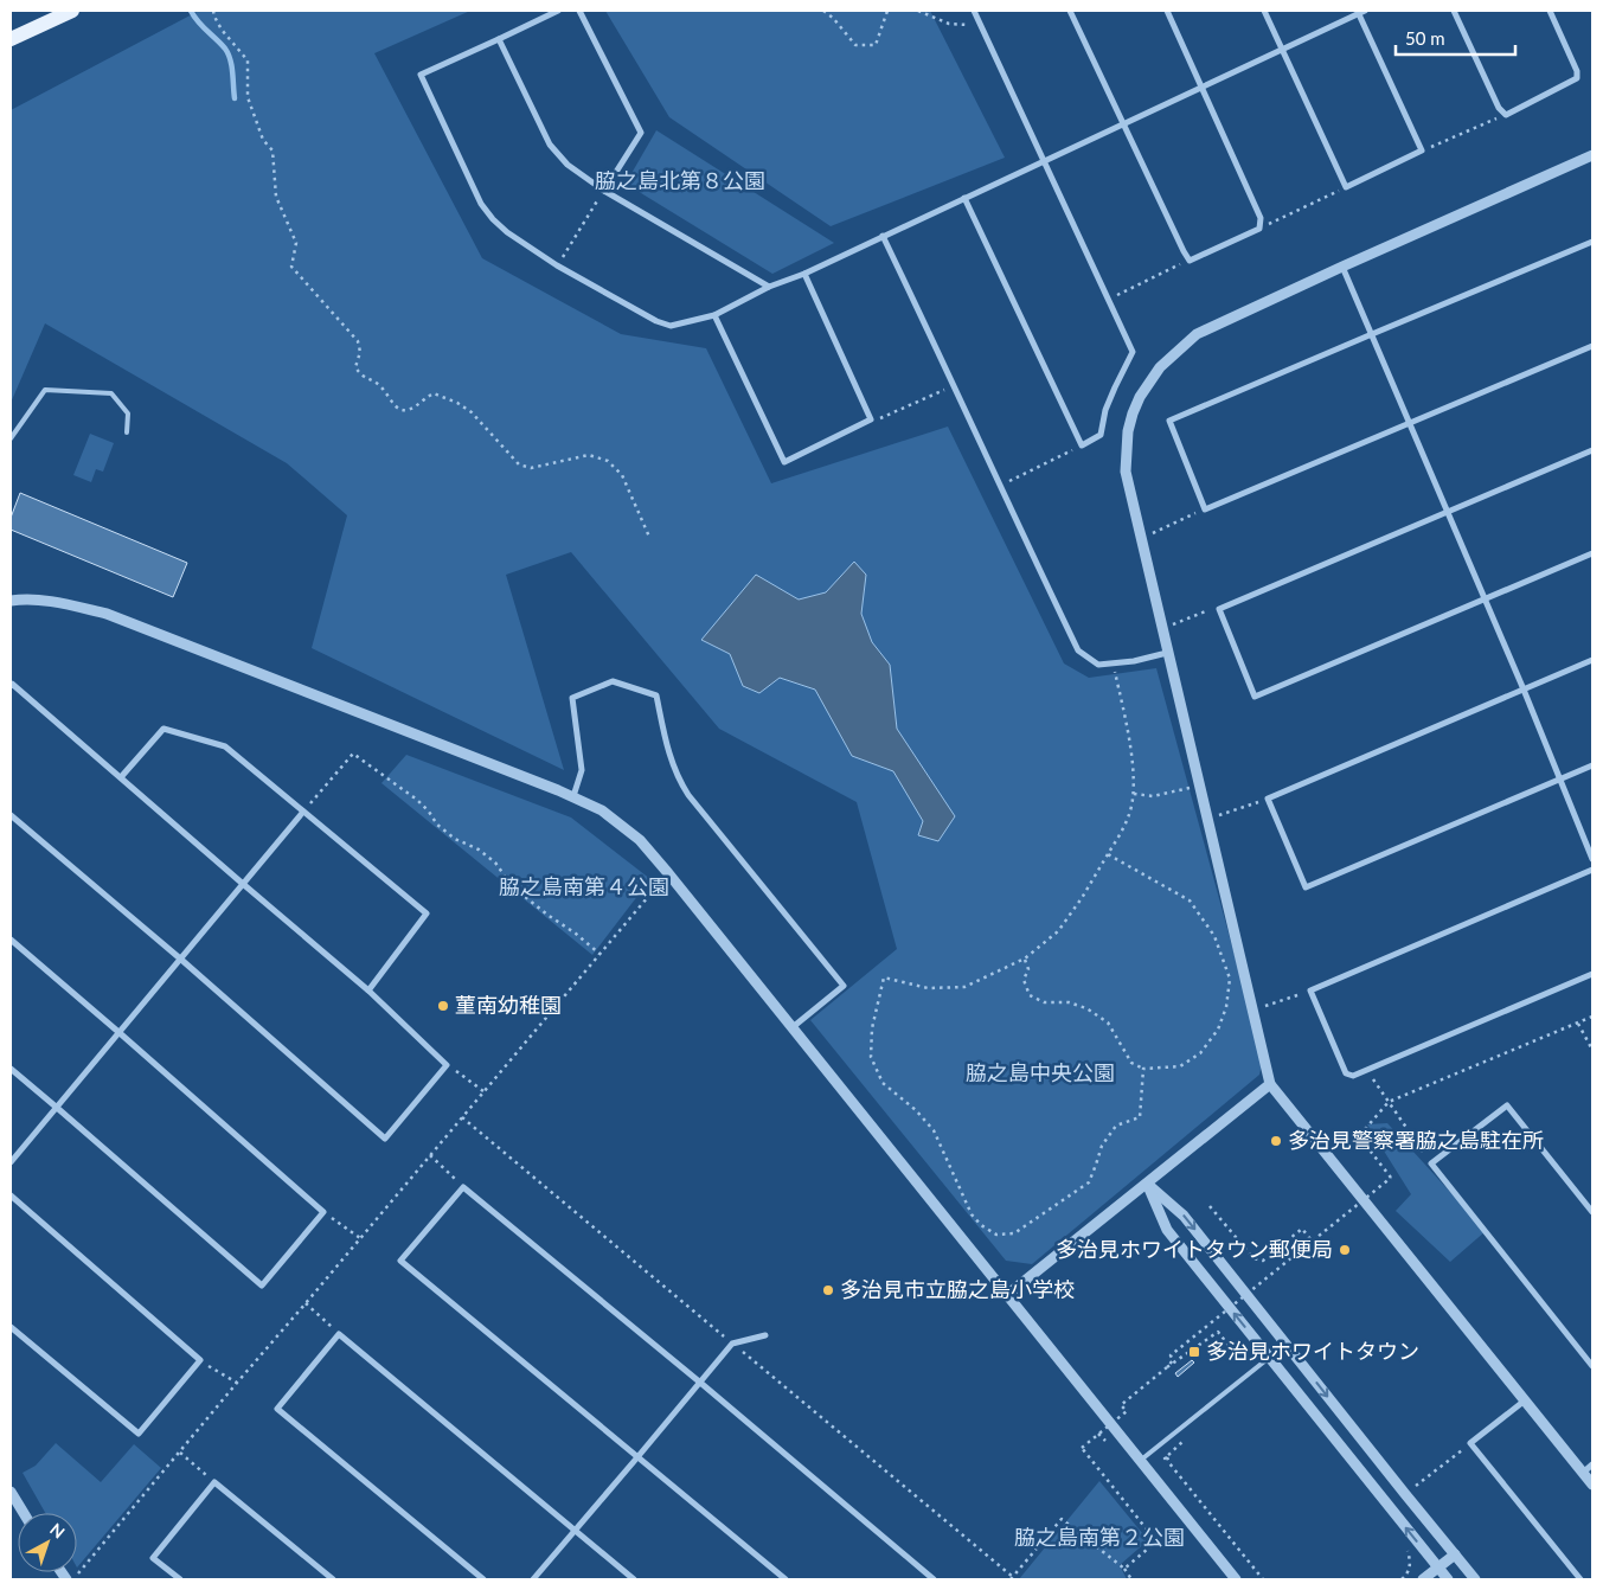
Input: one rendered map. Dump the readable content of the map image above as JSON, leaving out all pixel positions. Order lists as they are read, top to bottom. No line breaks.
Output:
{"parks":["脇之島北第８公園","脇之島南第４公園","脇之島中央公園","脇之島南第２公園"],"places":{"other":["菫南幼稚園","多治見警察署脇之島駐在所","多治見ホワイトタウン郵便局","多治見市立脇之島小学校"],"transit":["多治見ホワイトタウン"]},"scale_bar":"50 m","north":"top right"}
